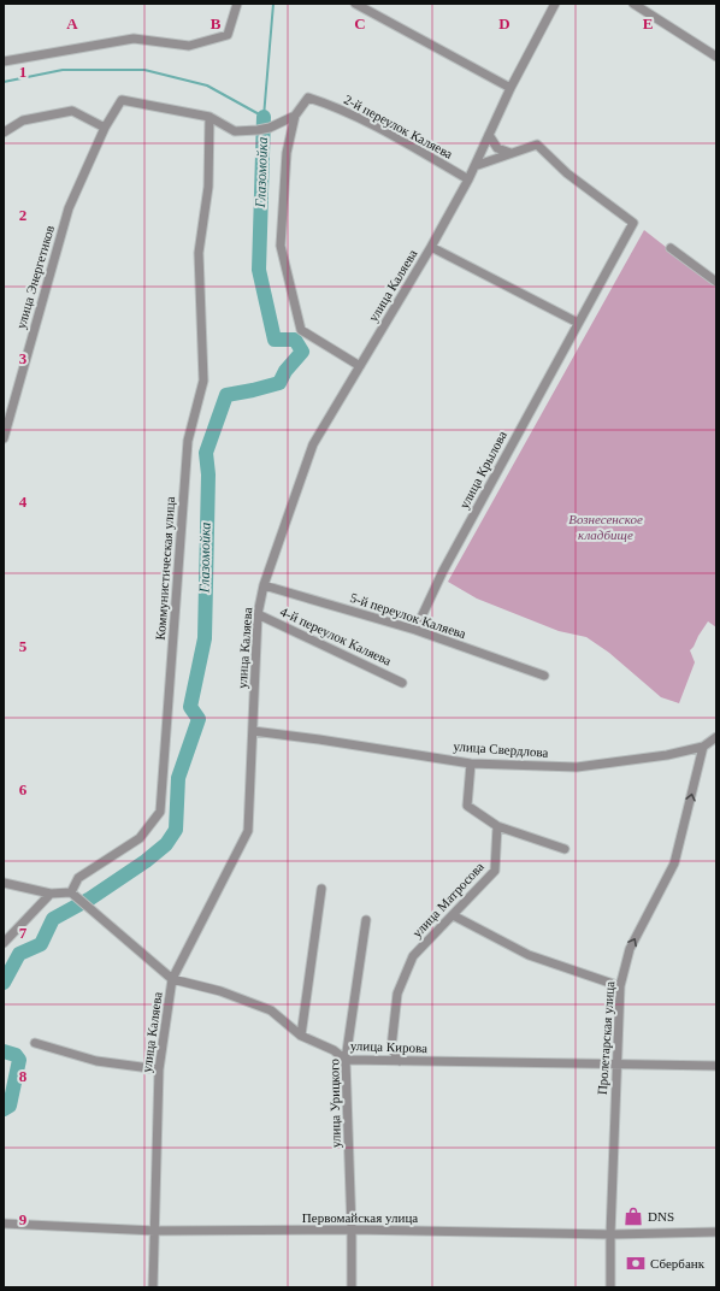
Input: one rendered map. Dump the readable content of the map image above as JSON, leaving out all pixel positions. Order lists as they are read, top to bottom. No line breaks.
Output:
{"streets":{"street":["2-й переулок Каляева","улица Энергетиков","улица Каляева","улица Крылова","Коммунистическая улица","5-й переулок Каляева","4-й переулок Каляева","улица Свердлова","улица Матросова","Пролетарская улица","улица Кирова","улица Урицкого","Первомайская улица"]},"crossings":[["2-й переулок Каляева","улица Каляева"],["улица Энергетиков","Коммунистическая улица"],["улица Каляева","улица Крылова"],["улица Каляева","5-й переулок Каляева"],["улица Каляева","4-й переулок Каляева"],["улица Каляева","улица Свердлова"],["улица Каляева","улица Кирова"],["улица Каляева","Первомайская улица"],["улица Крылова","5-й переулок Каляева"],["Коммунистическая улица","улица Кирова"],["улица Свердлова","Пролетарская улица"],["улица Матросова","улица Кирова"],["Пролетарская улица","улица Кирова"],["Пролетарская улица","Первомайская улица"],["улица Кирова","улица Урицкого"],["улица Урицкого","Первомайская улица"]],"one_way":["Пролетарская улица"],"water":["Глазомойка"],"parks":["Вознесенское кладбище"],"places":{"shop":["DNS"],"bank":["Сбербанк"]},"grid":{"columns":["A","B","C","D","E"],"rows":["1","2","3","4","5","6","7","8","9"]}}
